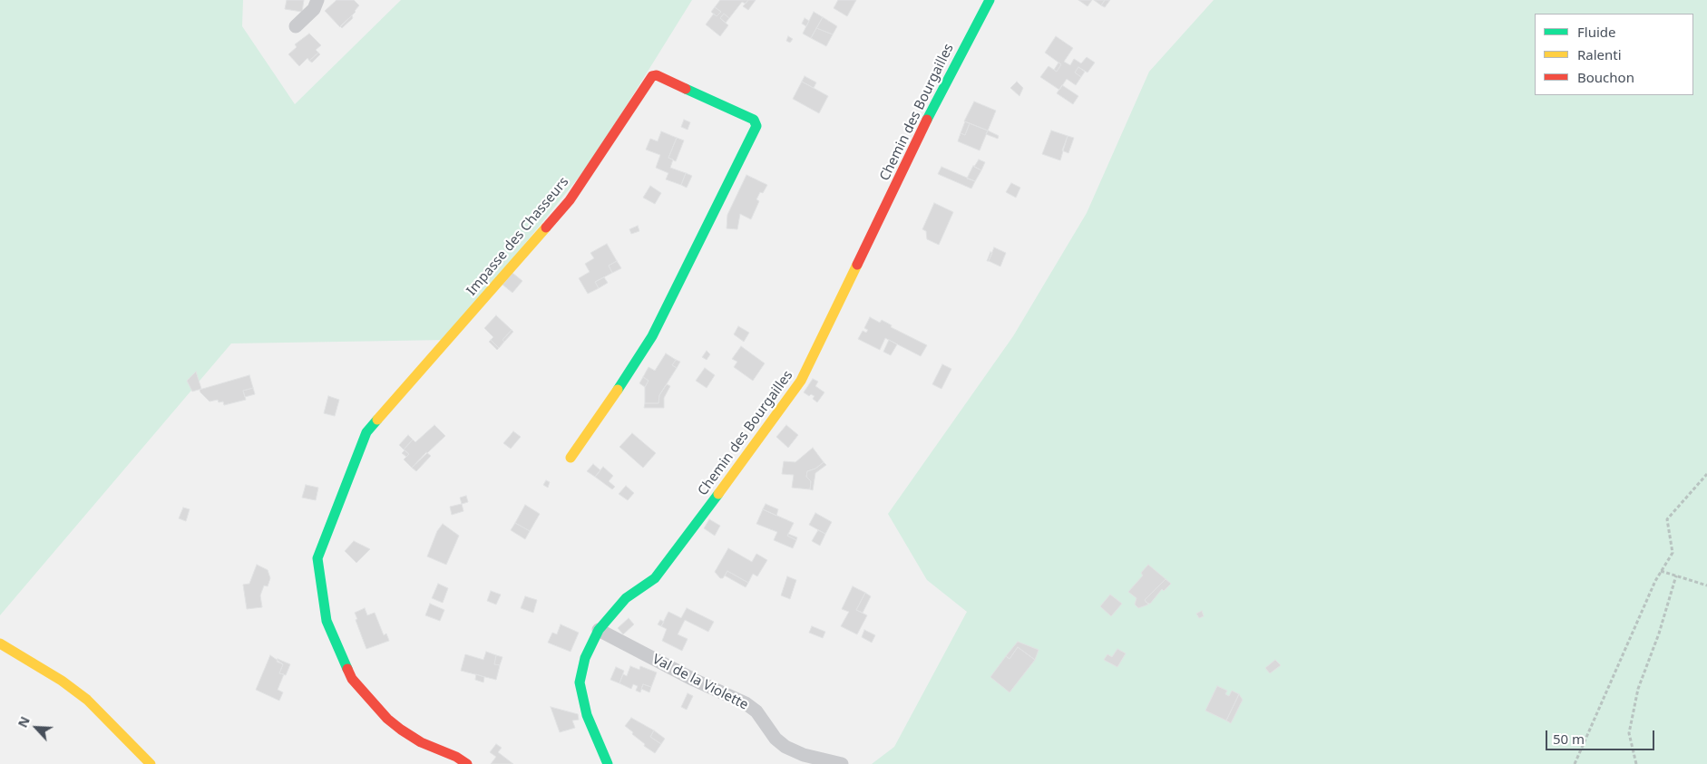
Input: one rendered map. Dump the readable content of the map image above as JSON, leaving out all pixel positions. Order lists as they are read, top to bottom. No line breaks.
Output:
{"streets":{"street":["Chemin des Bourgailles","Impasse des Chasseurs","Val de la Violette"]},"crossings":[["Chemin des Bourgailles","Val de la Violette"]],"legend":["Fluide","Ralenti","Bouchon"],"scale_bar":"50 m","north":"top left"}
